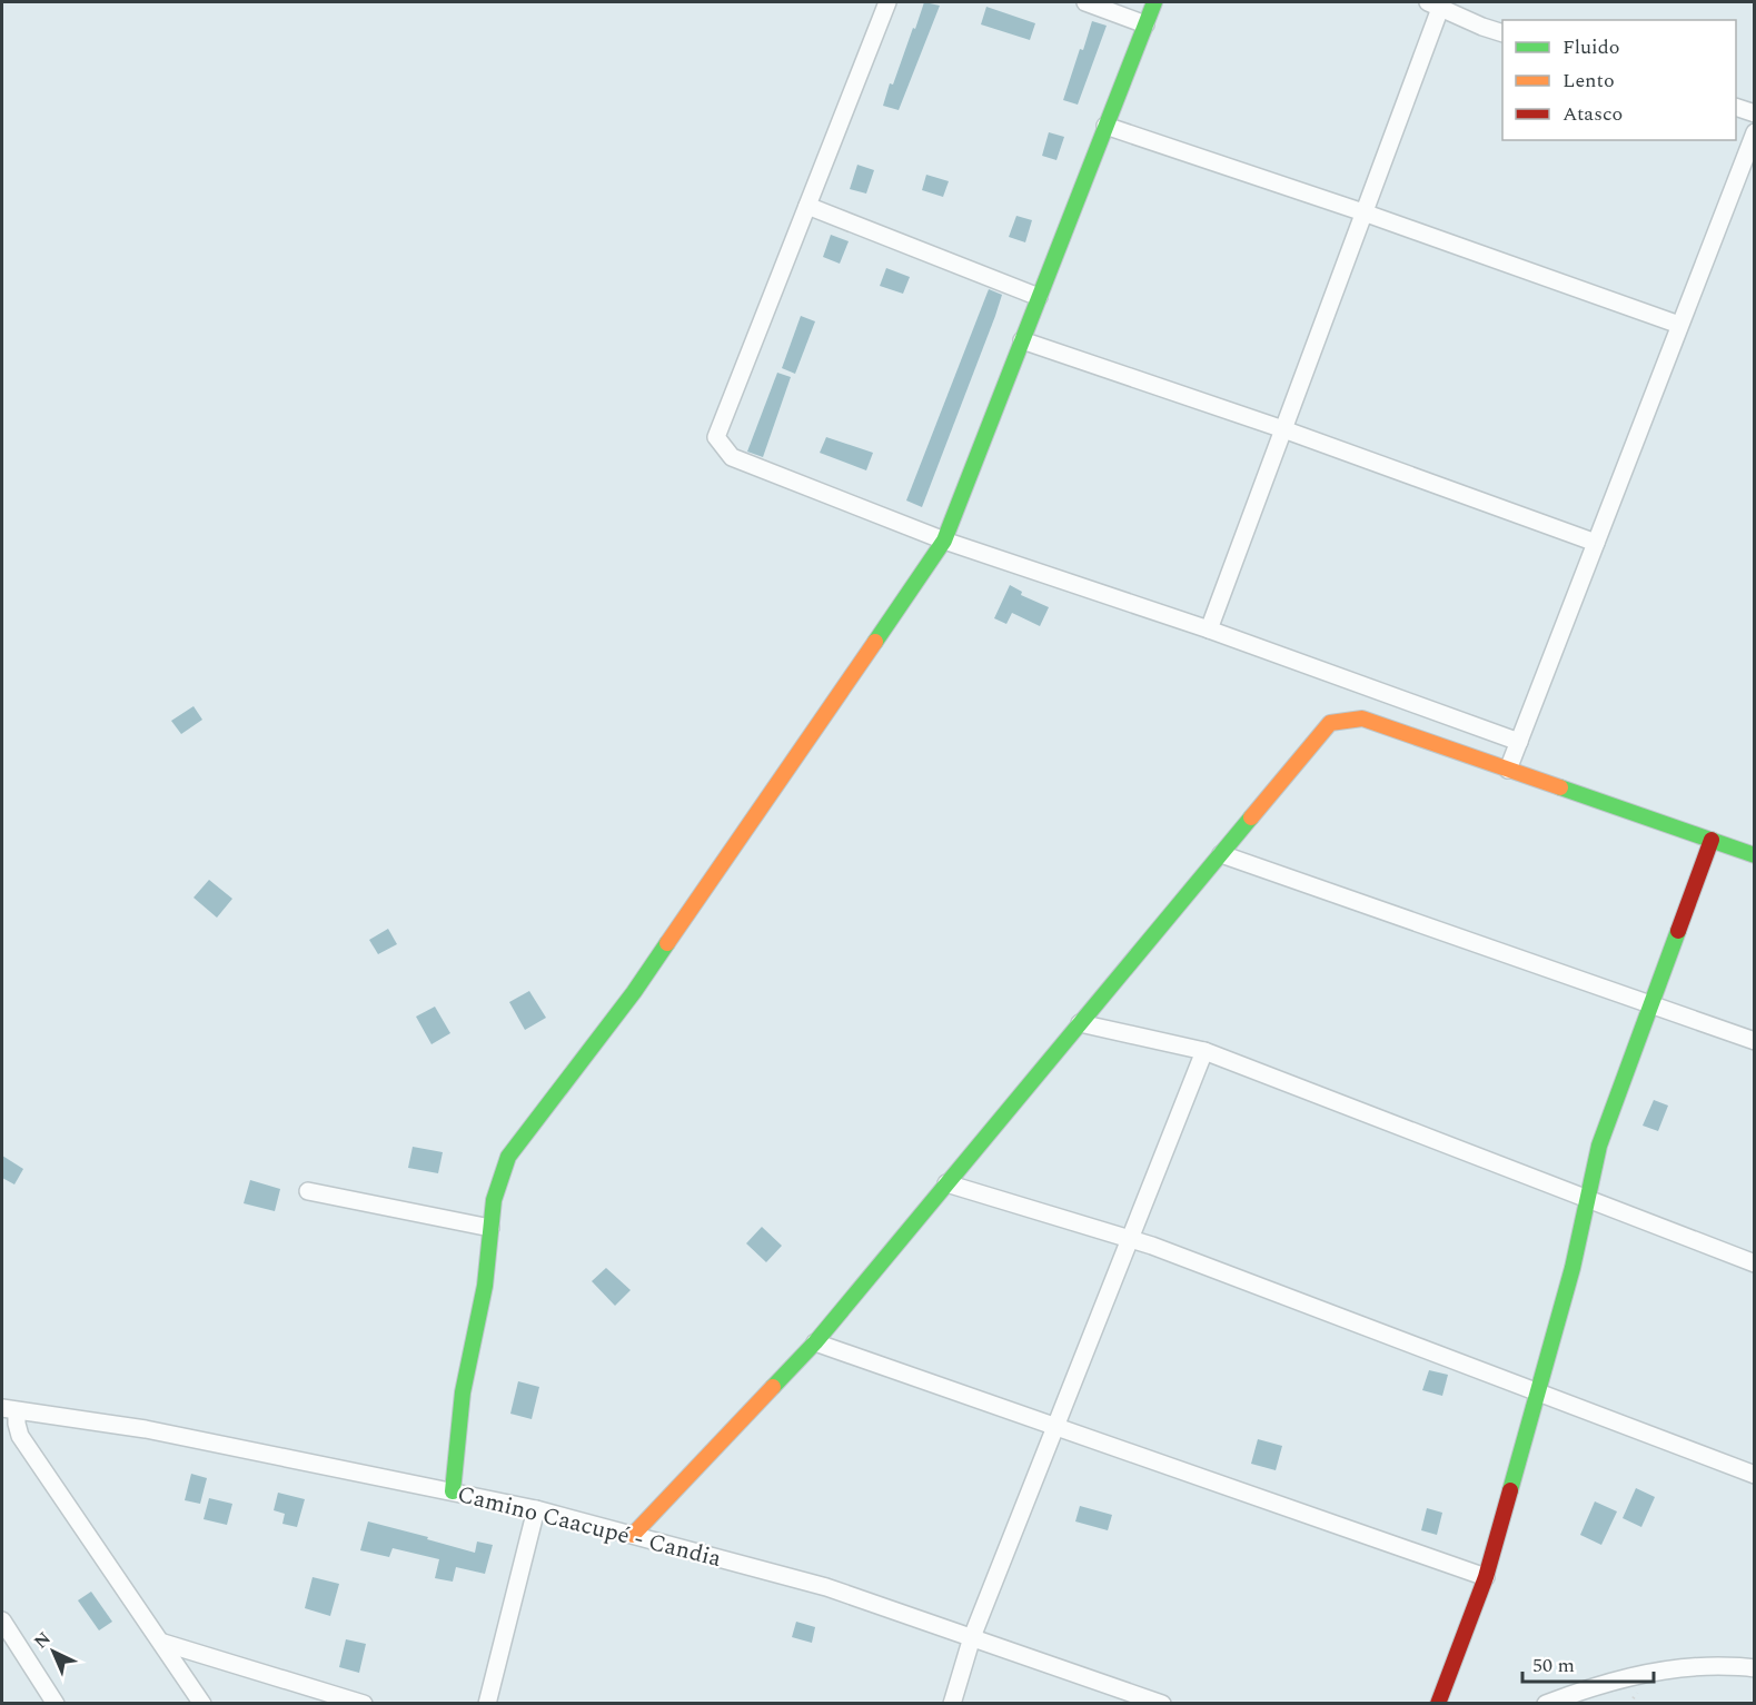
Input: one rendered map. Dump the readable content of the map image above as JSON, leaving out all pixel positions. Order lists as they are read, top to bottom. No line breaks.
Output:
{"streets":{"street":["Camino Caacupé - Candia"]},"legend":["Fluido","Lento","Atasco"],"scale_bar":"50 m","north":"top left"}
